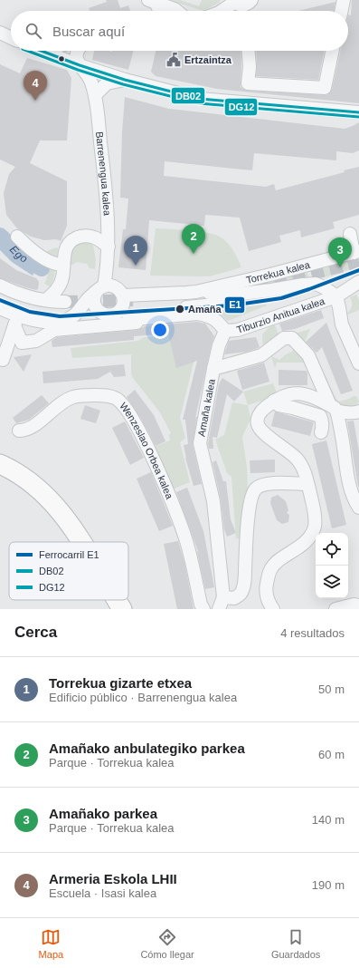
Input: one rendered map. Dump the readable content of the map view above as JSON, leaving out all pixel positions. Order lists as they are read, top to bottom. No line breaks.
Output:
{"streets":{"street":["Barrenengua kalea","Torrekua kalea","Tiburzio Anitua kalea","Amaña kalea","Wenzeslao Orbea kalea"]},"crossings":[["Torrekua kalea","Tiburzio Anitua kalea"],["Tiburzio Anitua kalea","Amaña kalea"]],"water":["Ego"],"places":{"public building":["Ertzaintza"],"other":["Amaña"]},"lines":["transit line DB02","transit line DG12","rail line E1"],"legend":["Ferrocarril E1","DB02","DG12"],"page":{"search":"Buscar aquí","pins":["4","2","1","3"],"heading":["Cerca","4 resultados"],"list":[{"mark":"1","name":"Torrekua gizarte etxea","note":"Edificio público · Barrenengua kalea","value":"50 m"},{"mark":"2","name":"Amañako anbulategiko parkea","note":"Parque · Torrekua kalea","value":"60 m"},{"mark":"3","name":"Amañako parkea","note":"Parque · Torrekua kalea","value":"140 m"},{"mark":"4","name":"Armeria Eskola LHII","note":"Escuela · Isasi kalea","value":"190 m"}],"nav":["Mapa","Cómo llegar","Guardados"]}}
